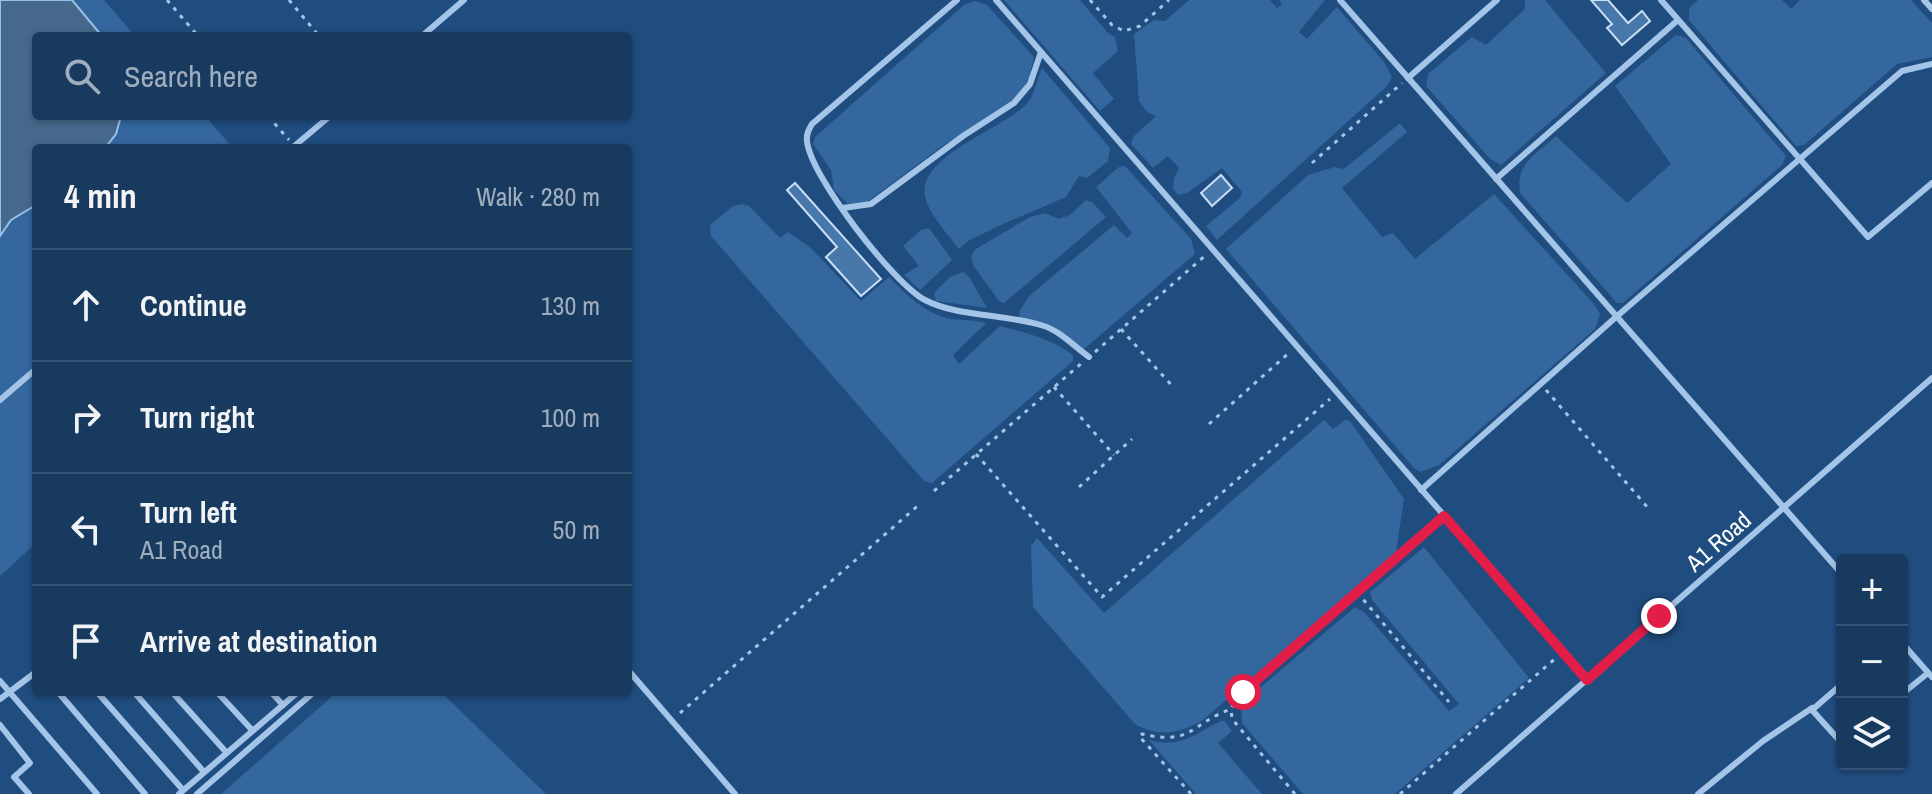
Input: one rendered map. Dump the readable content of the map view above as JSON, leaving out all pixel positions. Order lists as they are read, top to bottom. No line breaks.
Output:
{"streets":{"lane":["A1 Road"]},"page":{"search":"Search here","heading":["4 min","Walk · 280 m"],"list":[["Continue","130 m"],["Turn right","100 m"],["Turn left","A1 Road","50 m"],"Arrive at destination"],"map_buttons":["+","−"]}}
